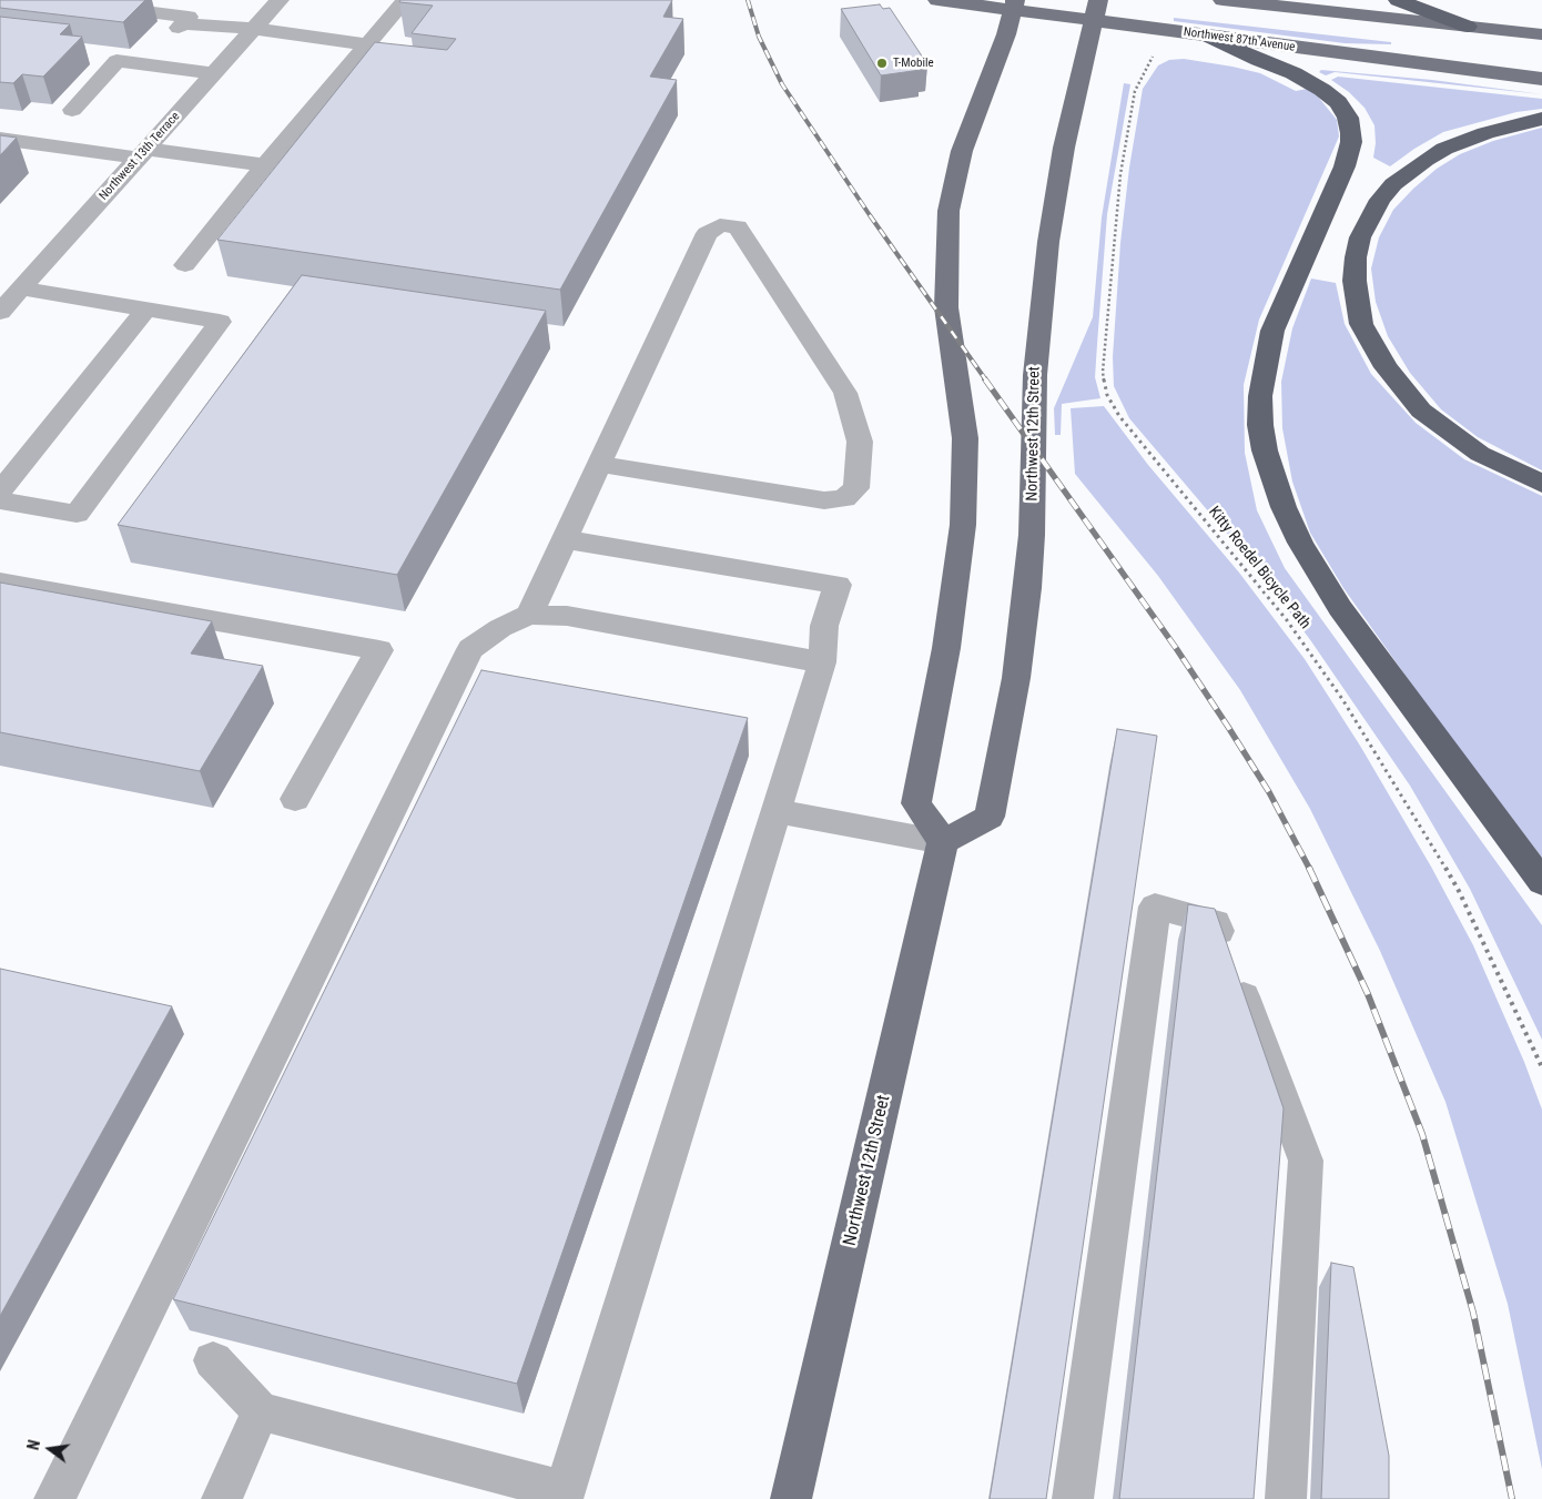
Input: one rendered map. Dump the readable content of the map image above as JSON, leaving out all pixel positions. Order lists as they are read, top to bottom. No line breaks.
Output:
{"streets":{"main road":["Northwest 87th Avenue","Northwest 12th Street"],"street":["Northwest 13th Terrace"],"path":["Kitty Roedel Bicycle Path"]},"crossings":[["Northwest 87th Avenue","Northwest 12th Street"]],"places":["T-Mobile"],"north":"left"}
